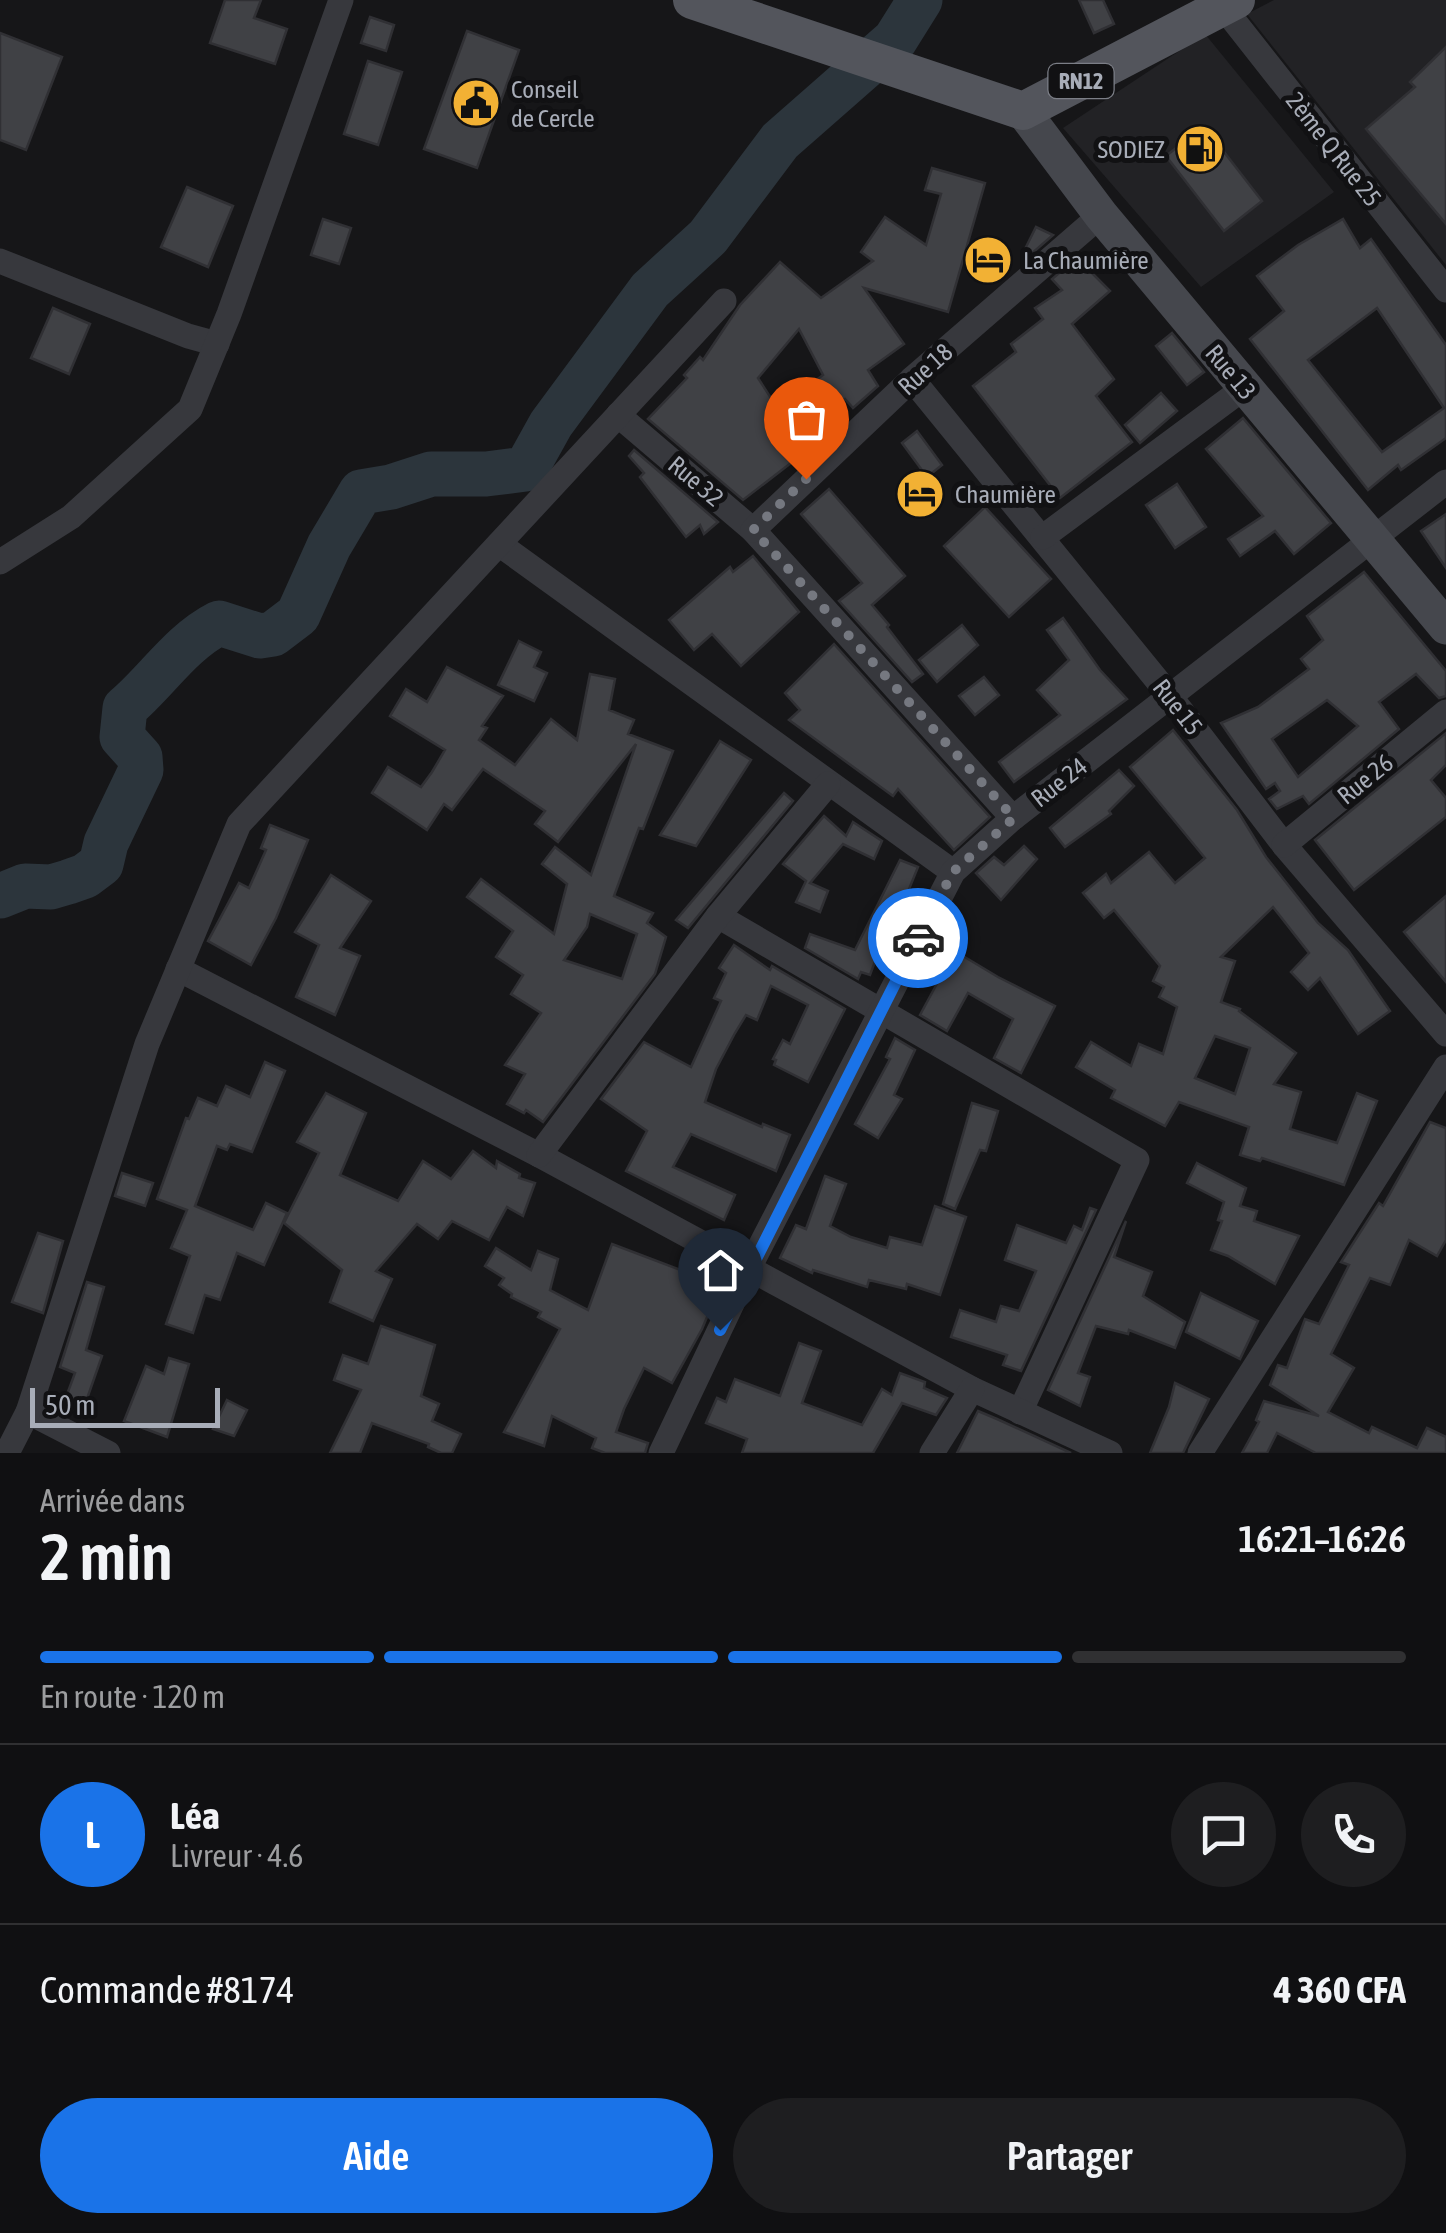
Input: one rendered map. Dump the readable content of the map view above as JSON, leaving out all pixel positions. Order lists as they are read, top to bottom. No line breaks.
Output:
{"streets":{"main road":["RN12"],"street":["2ème Q Rue 25","Rue 18","Rue 13","Rue 32","Rue 15","Rue 26","Rue 24"]},"crossings":[["RN12","2ème Q Rue 25"],["RN12","Rue 13"],["Rue 18","Rue 13"],["Rue 18","Rue 32"],["Rue 18","Rue 15"],["Rue 13","Rue 24"],["Rue 32","Rue 24"],["Rue 15","Rue 26"],["Rue 15","Rue 24"]],"places":{"public building":["Conseil de Cercle"],"fuel station":["SODIEZ"],"hotel":["La Chaumière","Chaumière"]},"scale_bar":"50 m","page":{"scale":"50 m","heading":["2 min","Arrivée dans","16:21–16:26"],"panel":["Léa","Livreur · 4.6","Commande #8174","4 360 CFA"],"bar":"En route · 120 m","round":"L","buttons":["Aide","Partager"]}}
